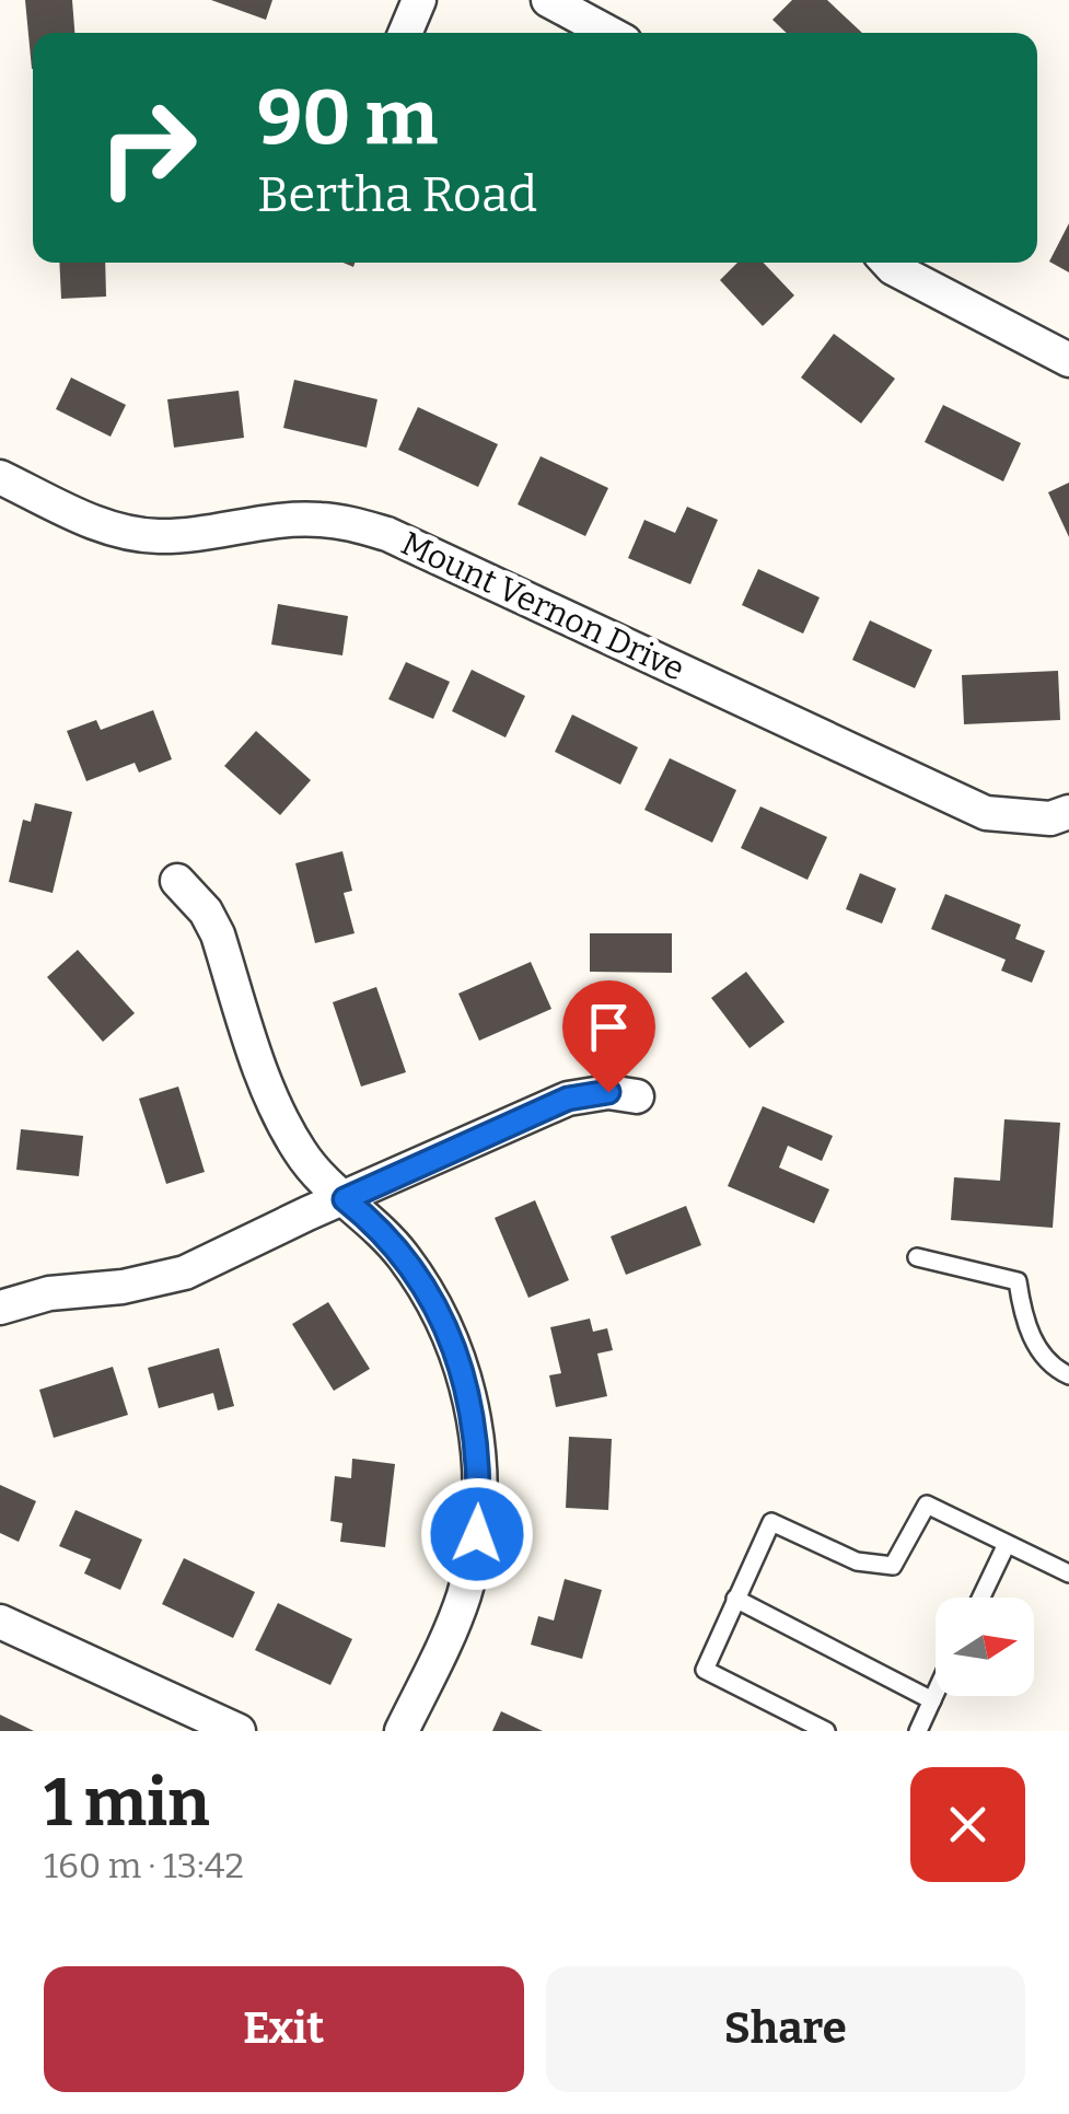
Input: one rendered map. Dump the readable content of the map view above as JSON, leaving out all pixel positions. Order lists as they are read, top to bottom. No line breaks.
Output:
{"streets":{"street":["Mount Vernon Drive"]},"north":"right","page":{"turn":["90 m","Bertha Road"],"heading":["1 min","160 m · 13:42"],"buttons":["Exit","Share"]}}
